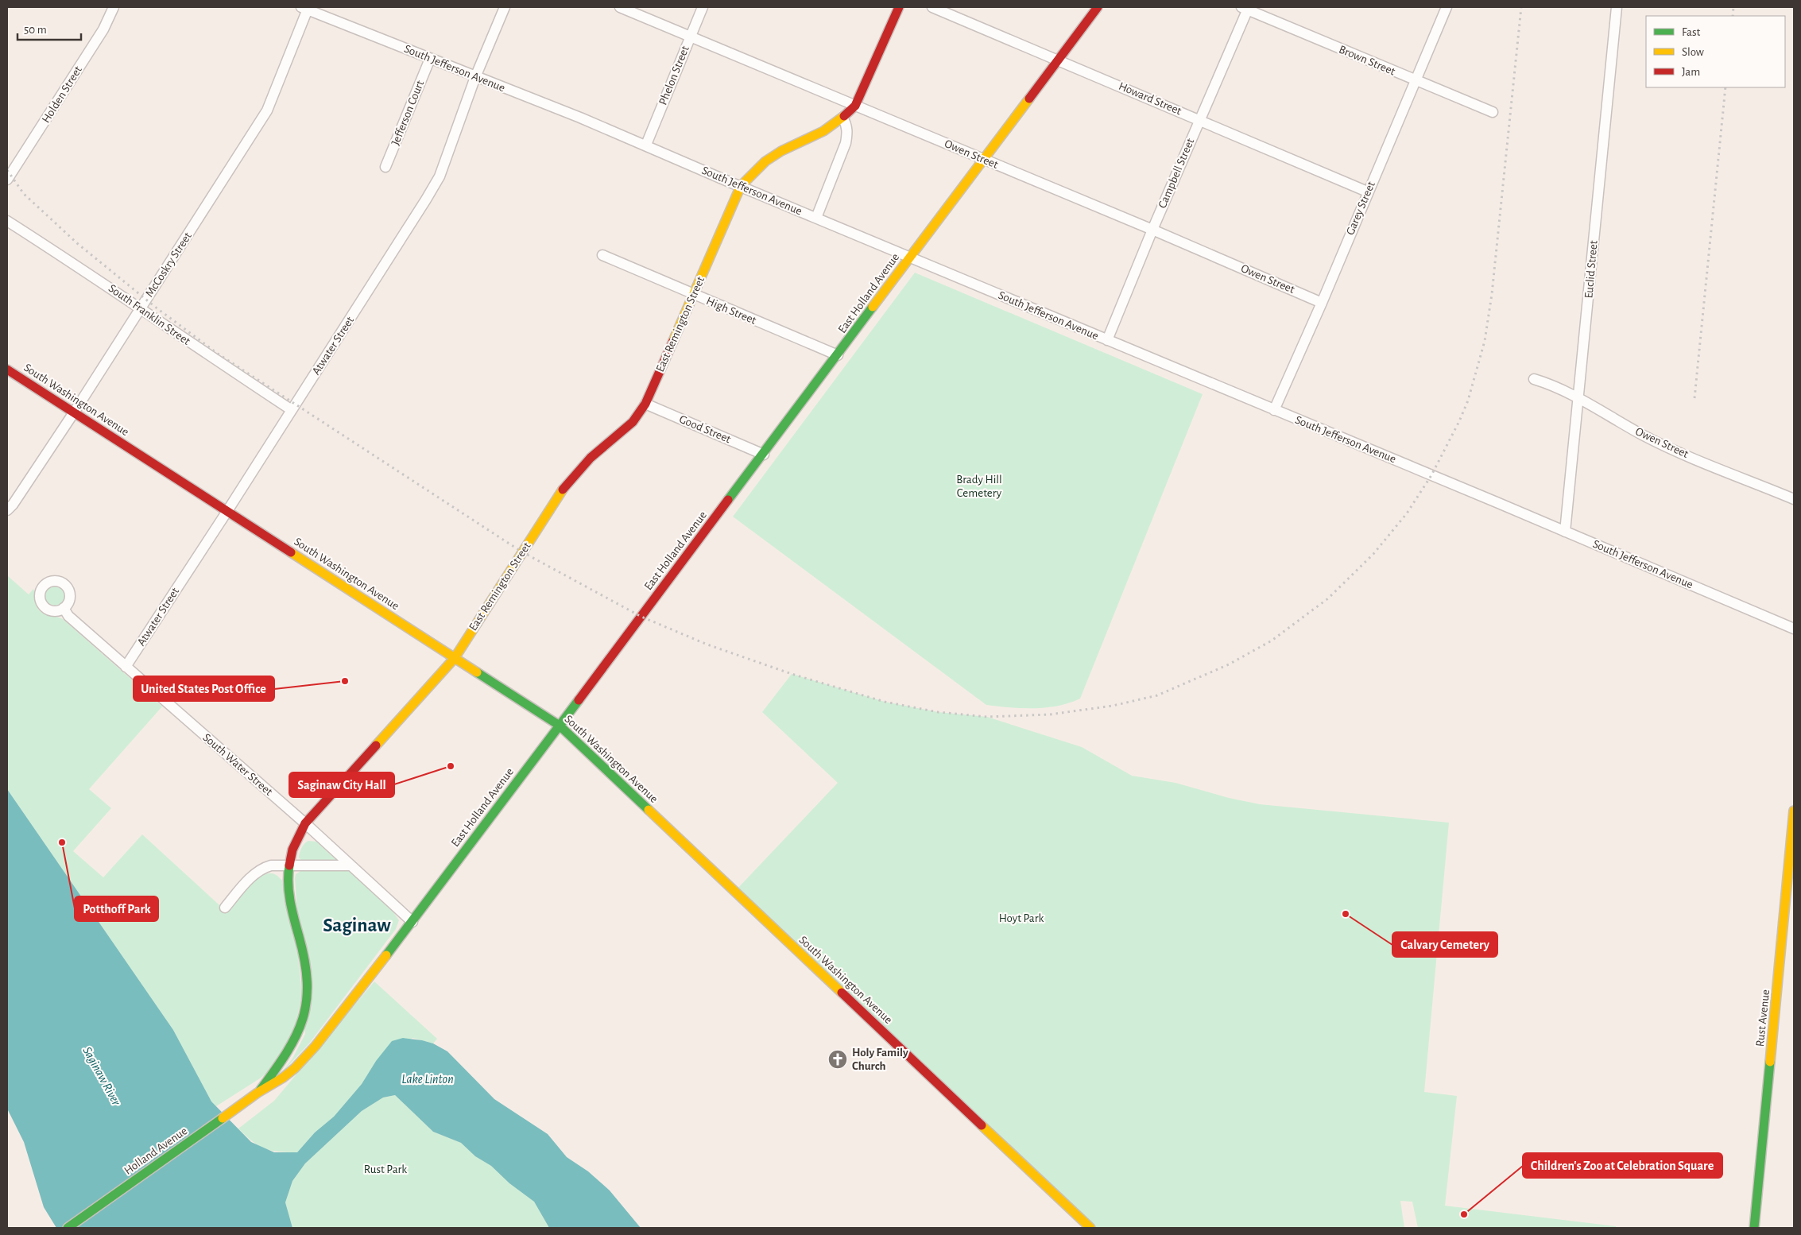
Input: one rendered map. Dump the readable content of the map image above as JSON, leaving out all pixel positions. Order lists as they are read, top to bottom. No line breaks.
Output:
{"streets":{"main road":["East Holland Avenue","East Remington Street","South Washington Avenue","Rust Avenue","Holland Avenue"],"street":["Brown Street","South Jefferson Avenue","Phelon Street","Holden Street","Howard Street","Jefferson Court","Owen Street","Campbell Street","Garey Street","McCoskry Street","Euclid Street","High Street","South Franklin Street","Atwater Street","Good Street","South Water Street"]},"crossings":[["Brown Street","Campbell Street"],["Brown Street","Garey Street"],["South Jefferson Avenue","Phelon Street"],["South Jefferson Avenue","Jefferson Court"],["South Jefferson Avenue","Campbell Street"],["South Jefferson Avenue","Garey Street"],["South Jefferson Avenue","McCoskry Street"],["South Jefferson Avenue","Euclid Street"],["South Jefferson Avenue","East Holland Avenue"],["South Jefferson Avenue","East Remington Street"],["South Jefferson Avenue","Atwater Street"],["Phelon Street","Owen Street"],["Howard Street","Campbell Street"],["Howard Street","Garey Street"],["Howard Street","East Holland Avenue"],["Owen Street","Campbell Street"],["Owen Street","Garey Street"],["Owen Street","Euclid Street"],["Owen Street","East Holland Avenue"],["Owen Street","East Remington Street"],["McCoskry Street","South Franklin Street"],["McCoskry Street","South Washington Avenue"],["East Holland Avenue","High Street"],["East Holland Avenue","East Remington Street"],["East Holland Avenue","South Washington Avenue"],["East Holland Avenue","Good Street"],["East Holland Avenue","South Water Street"],["East Holland Avenue","Holland Avenue"],["High Street","East Remington Street"],["South Franklin Street","Atwater Street"],["East Remington Street","South Washington Avenue"],["East Remington Street","Good Street"],["East Remington Street","South Water Street"],["East Remington Street","Holland Avenue"],["Atwater Street","South Washington Avenue"],["Atwater Street","South Water Street"]],"districts":["Saginaw"],"water":["Saginaw River","Lake Linton"],"parks":["Brady Hill Cemetery","Hoyt Park","Rust Park"],"places":{"other":["United States Post Office","Saginaw City Hall","Potthoff Park","Calvary Cemetery","Children's Zoo at Celebration Square"],"church":["Holy Family Church"]},"legend":["Fast","Slow","Jam"],"scale_bar":"50 m"}
